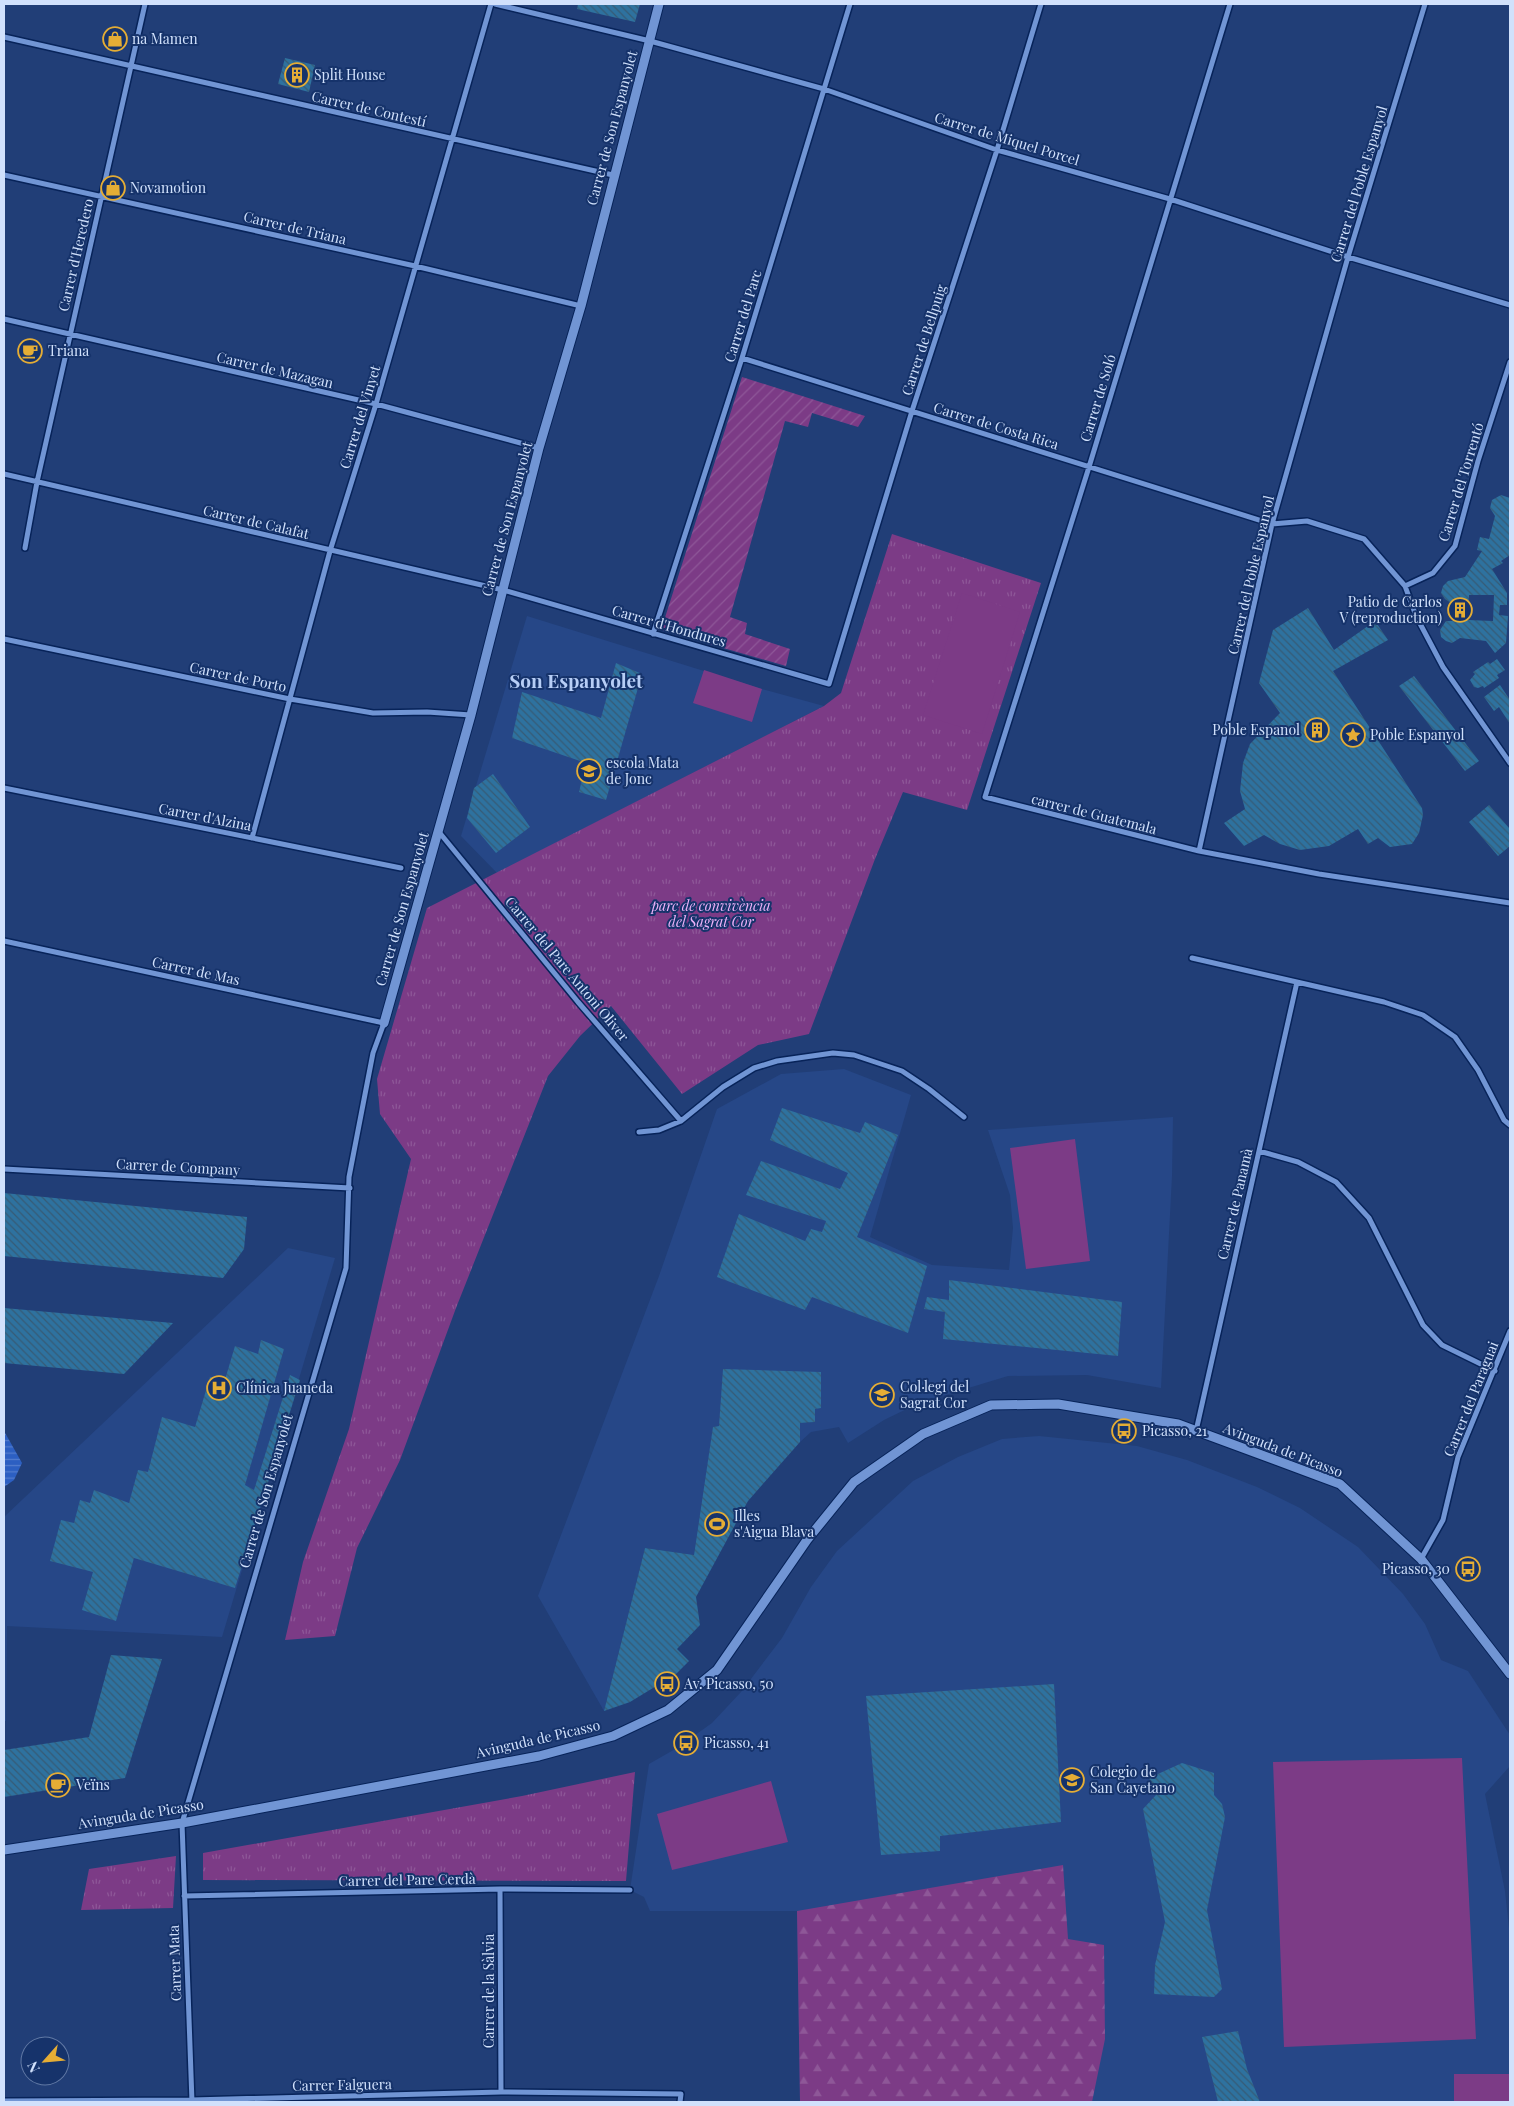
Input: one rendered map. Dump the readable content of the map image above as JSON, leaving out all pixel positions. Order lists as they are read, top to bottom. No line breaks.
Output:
{"streets":{"street":["Carrer de Contestí","Carrer de Son Espanyolet","Carrer de Miquel Porcel","Carrer del Poble Espanyol","Carrer de Triana","Carrer d'Heredero","Carrer del Parc","Carrer de Bellpuig","Carrer de Mazagan","Carrer de Soló","Carrer del Vinyet","Carrer de Costa Rica","Carrer del Torrentó","Carrer de Calafat","Carrer d'Hondures","Carrer de Porto","carrer de Guatemala","Carrer d'Alzina","Carrer del Pare Antoni Oliver","Carrer de Mas","Carrer de Company","Carrer de Panamà","Carrer del Paraguai","Avinguda de Picasso","Carrer del Pare Cerdà","Carrer Mata","Carrer de la Sàlvia","Carrer Falguera"]},"crossings":[["Carrer de Contestí","Carrer de Son Espanyolet"],["Carrer de Contestí","Carrer d'Heredero"],["Carrer de Contestí","Carrer del Vinyet"],["Carrer de Son Espanyolet","Carrer de Miquel Porcel"],["Carrer de Son Espanyolet","Carrer de Triana"],["Carrer de Son Espanyolet","Carrer de Mazagan"],["Carrer de Son Espanyolet","Carrer de Calafat"],["Carrer de Son Espanyolet","Carrer d'Hondures"],["Carrer de Son Espanyolet","Carrer de Porto"],["Carrer de Son Espanyolet","Carrer del Pare Antoni Oliver"],["Carrer de Son Espanyolet","Carrer de Mas"],["Carrer de Son Espanyolet","Carrer de Company"],["Carrer de Son Espanyolet","Avinguda de Picasso"],["Carrer de Son Espanyolet","Carrer Mata"],["Carrer de Miquel Porcel","Carrer del Poble Espanyol"],["Carrer de Miquel Porcel","Carrer del Parc"],["Carrer de Miquel Porcel","Carrer de Bellpuig"],["Carrer de Miquel Porcel","Carrer de Soló"],["Carrer del Poble Espanyol","Carrer de Costa Rica"],["Carrer del Poble Espanyol","Carrer del Torrentó"],["Carrer del Poble Espanyol","carrer de Guatemala"],["Carrer de Triana","Carrer d'Heredero"],["Carrer de Triana","Carrer del Vinyet"],["Carrer d'Heredero","Carrer de Mazagan"],["Carrer d'Heredero","Carrer de Calafat"],["Carrer del Parc","Carrer de Costa Rica"],["Carrer del Parc","Carrer d'Hondures"],["Carrer de Bellpuig","Carrer de Costa Rica"],["Carrer de Bellpuig","Carrer d'Hondures"],["Carrer de Mazagan","Carrer del Vinyet"],["Carrer de Soló","Carrer de Costa Rica"],["Carrer de Soló","carrer de Guatemala"],["Carrer del Vinyet","Carrer de Calafat"],["Carrer del Vinyet","Carrer de Porto"],["Carrer del Vinyet","Carrer d'Alzina"],["Carrer de Calafat","Carrer d'Hondures"],["Carrer de Panamà","Avinguda de Picasso"],["Carrer del Paraguai","Avinguda de Picasso"],["Avinguda de Picasso","Carrer Mata"],["Carrer del Pare Cerdà","Carrer Mata"],["Carrer del Pare Cerdà","Carrer de la Sàlvia"],["Carrer Mata","Carrer Falguera"],["Carrer de la Sàlvia","Carrer Falguera"]],"districts":["Son Espanyolet"],"parks":["parc de convivència del Sagrat Cor"],"places":{"shop":["na Mamen","Novamotion"],"building":["Split House","Patio de Carlos V (reproduction)","Poble Espanol"],"cafe":["Triana","Veïns"],"place":["Poble Espanyol"],"school or university":["escola Mata de Jonc","Col·legi del Sagrat Cor","Colegio de San Cayetano"],"hospital":["Clínica Juaneda"],"bus stop":["Picasso, 21","Picasso, 30","Av. Picasso, 50","Picasso, 41"],"sports":["Illes s'Aigua Blava"]},"north":"bottom left"}
